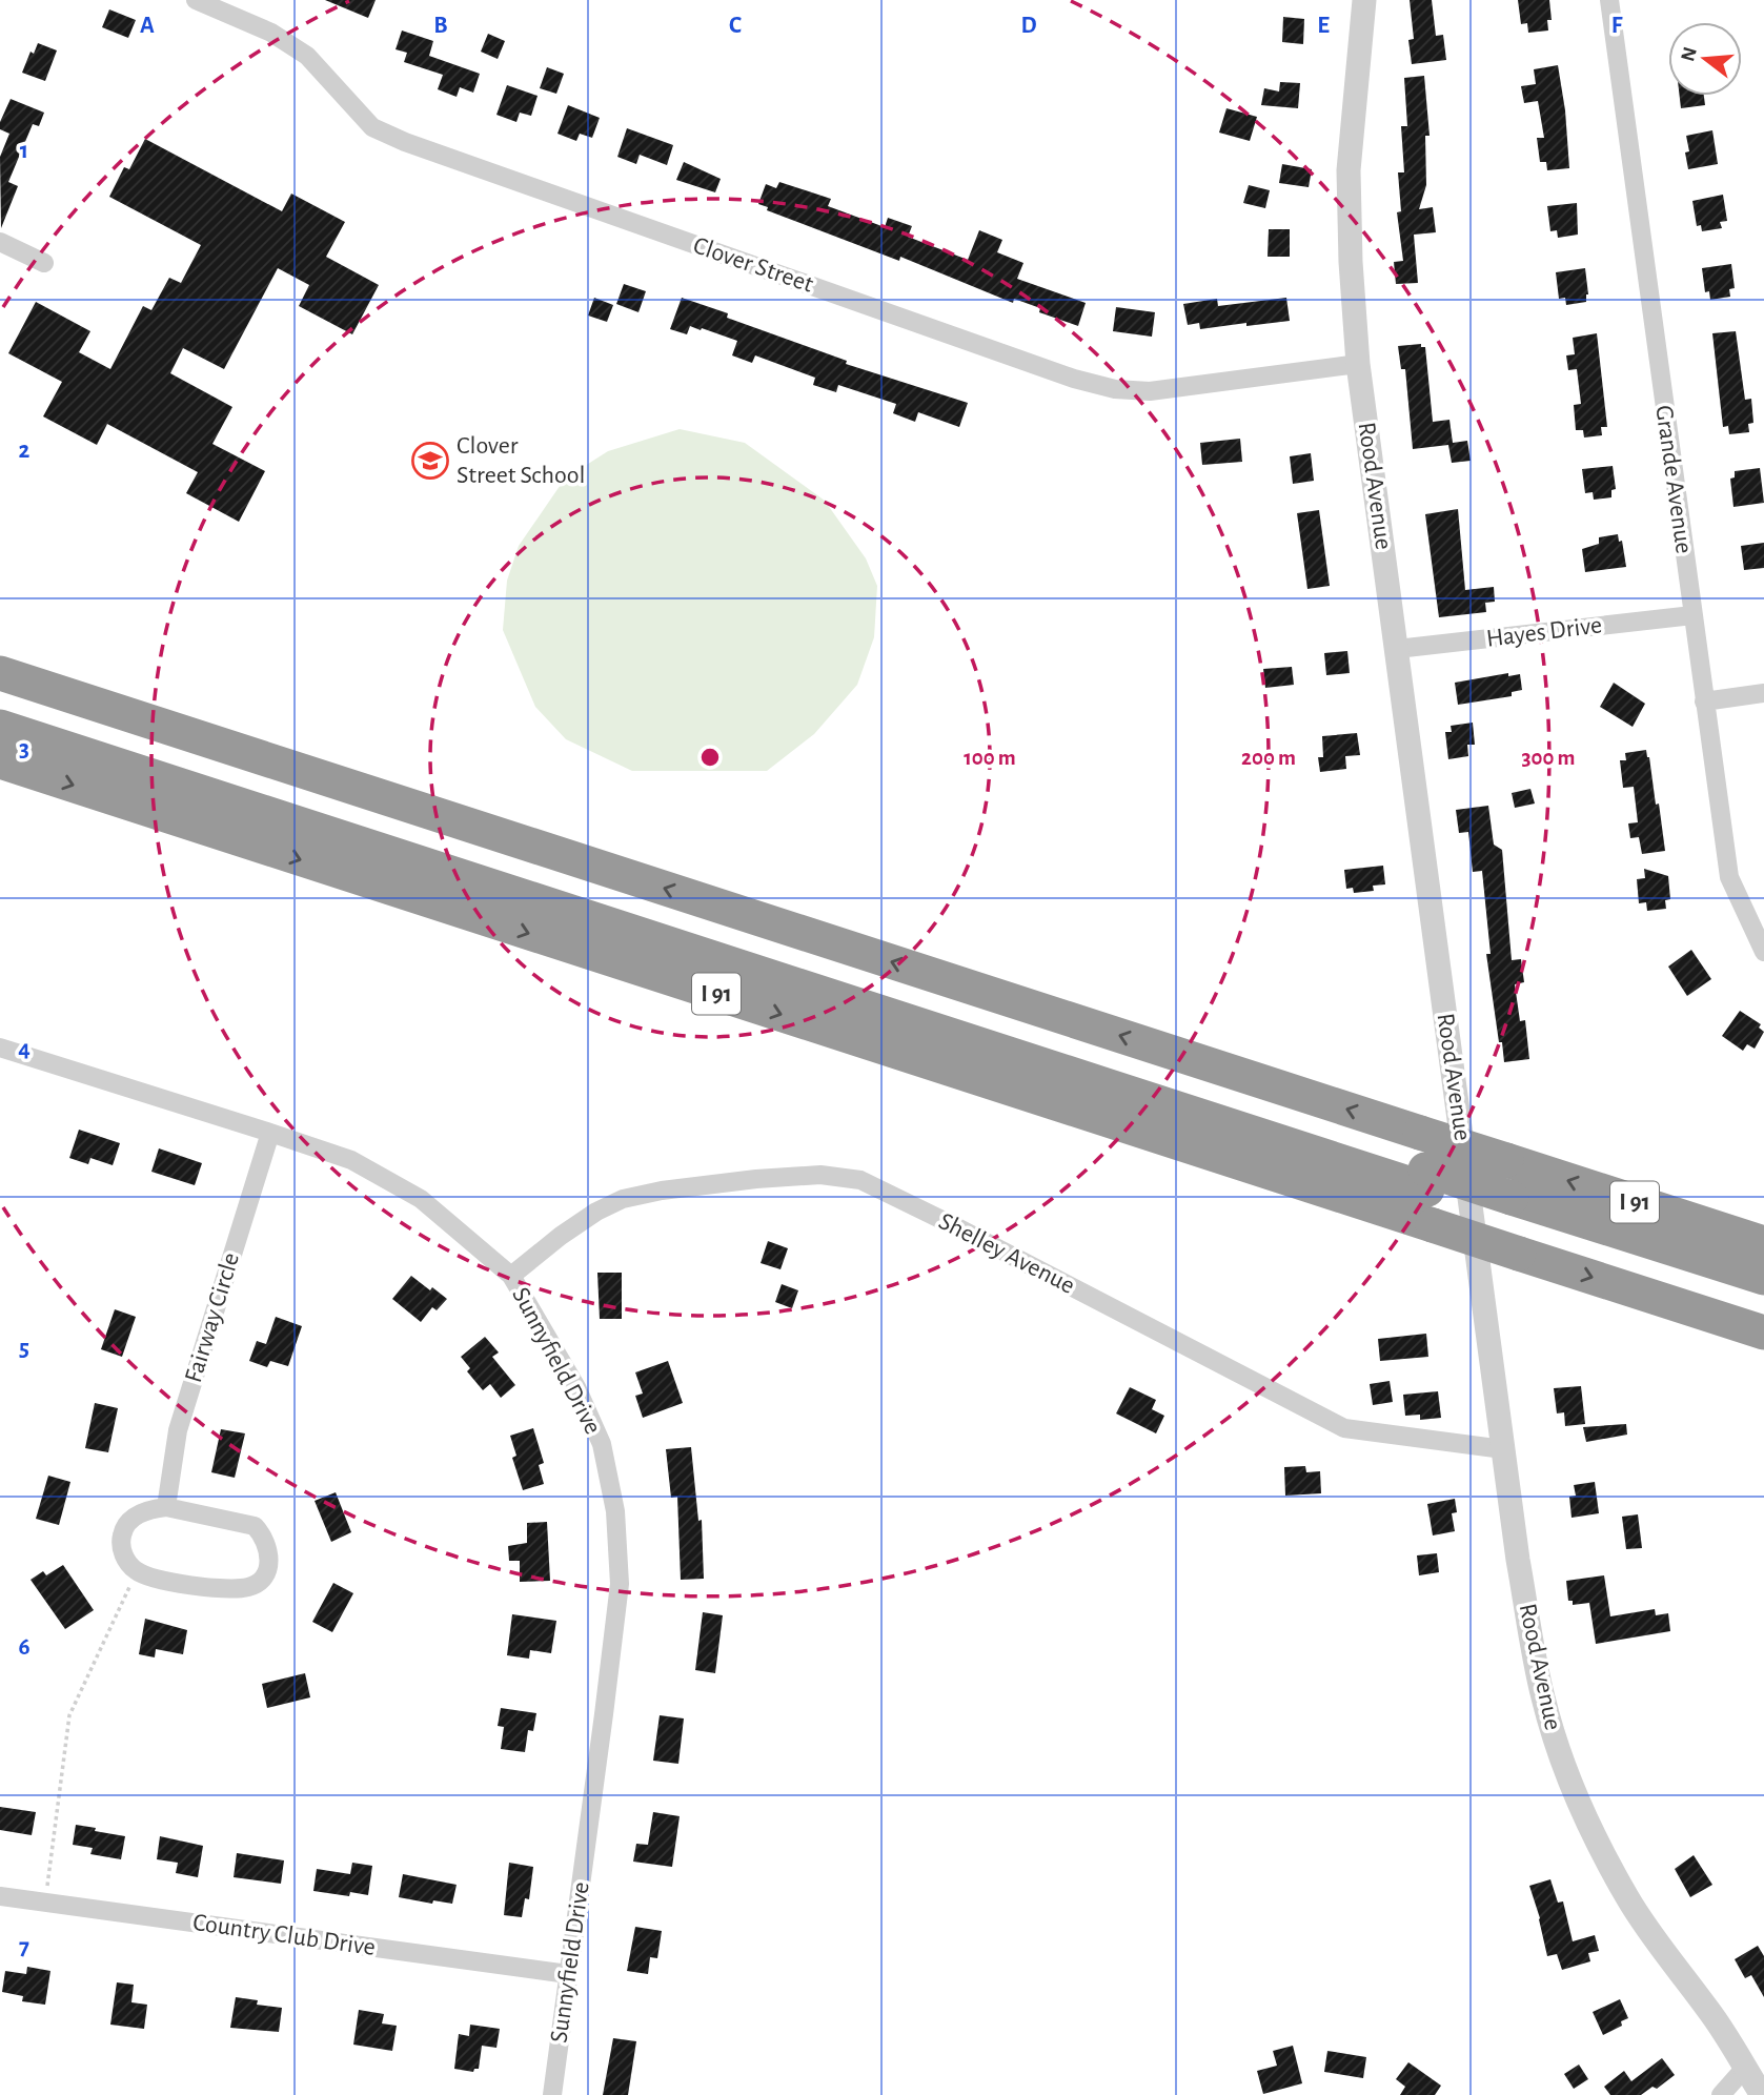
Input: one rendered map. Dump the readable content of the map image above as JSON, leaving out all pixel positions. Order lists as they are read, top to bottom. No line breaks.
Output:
{"streets":{"highway":["I 91"],"street":["Clover Street","Grande Avenue","Rood Avenue","Hayes Drive","Shelley Avenue","Fairway Circle","Sunnyfield Drive","Country Club Drive"]},"crossings":[["Clover Street","Rood Avenue"],["Grande Avenue","Hayes Drive"],["Rood Avenue","Hayes Drive"],["Rood Avenue","Shelley Avenue"],["Shelley Avenue","Sunnyfield Drive"],["Fairway Circle","Sunnyfield Drive"],["Sunnyfield Drive","Country Club Drive"]],"places":{"school or university":["Clover Street School"]},"north":"left","grid":{"columns":["A","B","C","D","E","F"],"rows":["1","2","3","4","5","6","7"]},"rings":["100 m","200 m","300 m"]}
